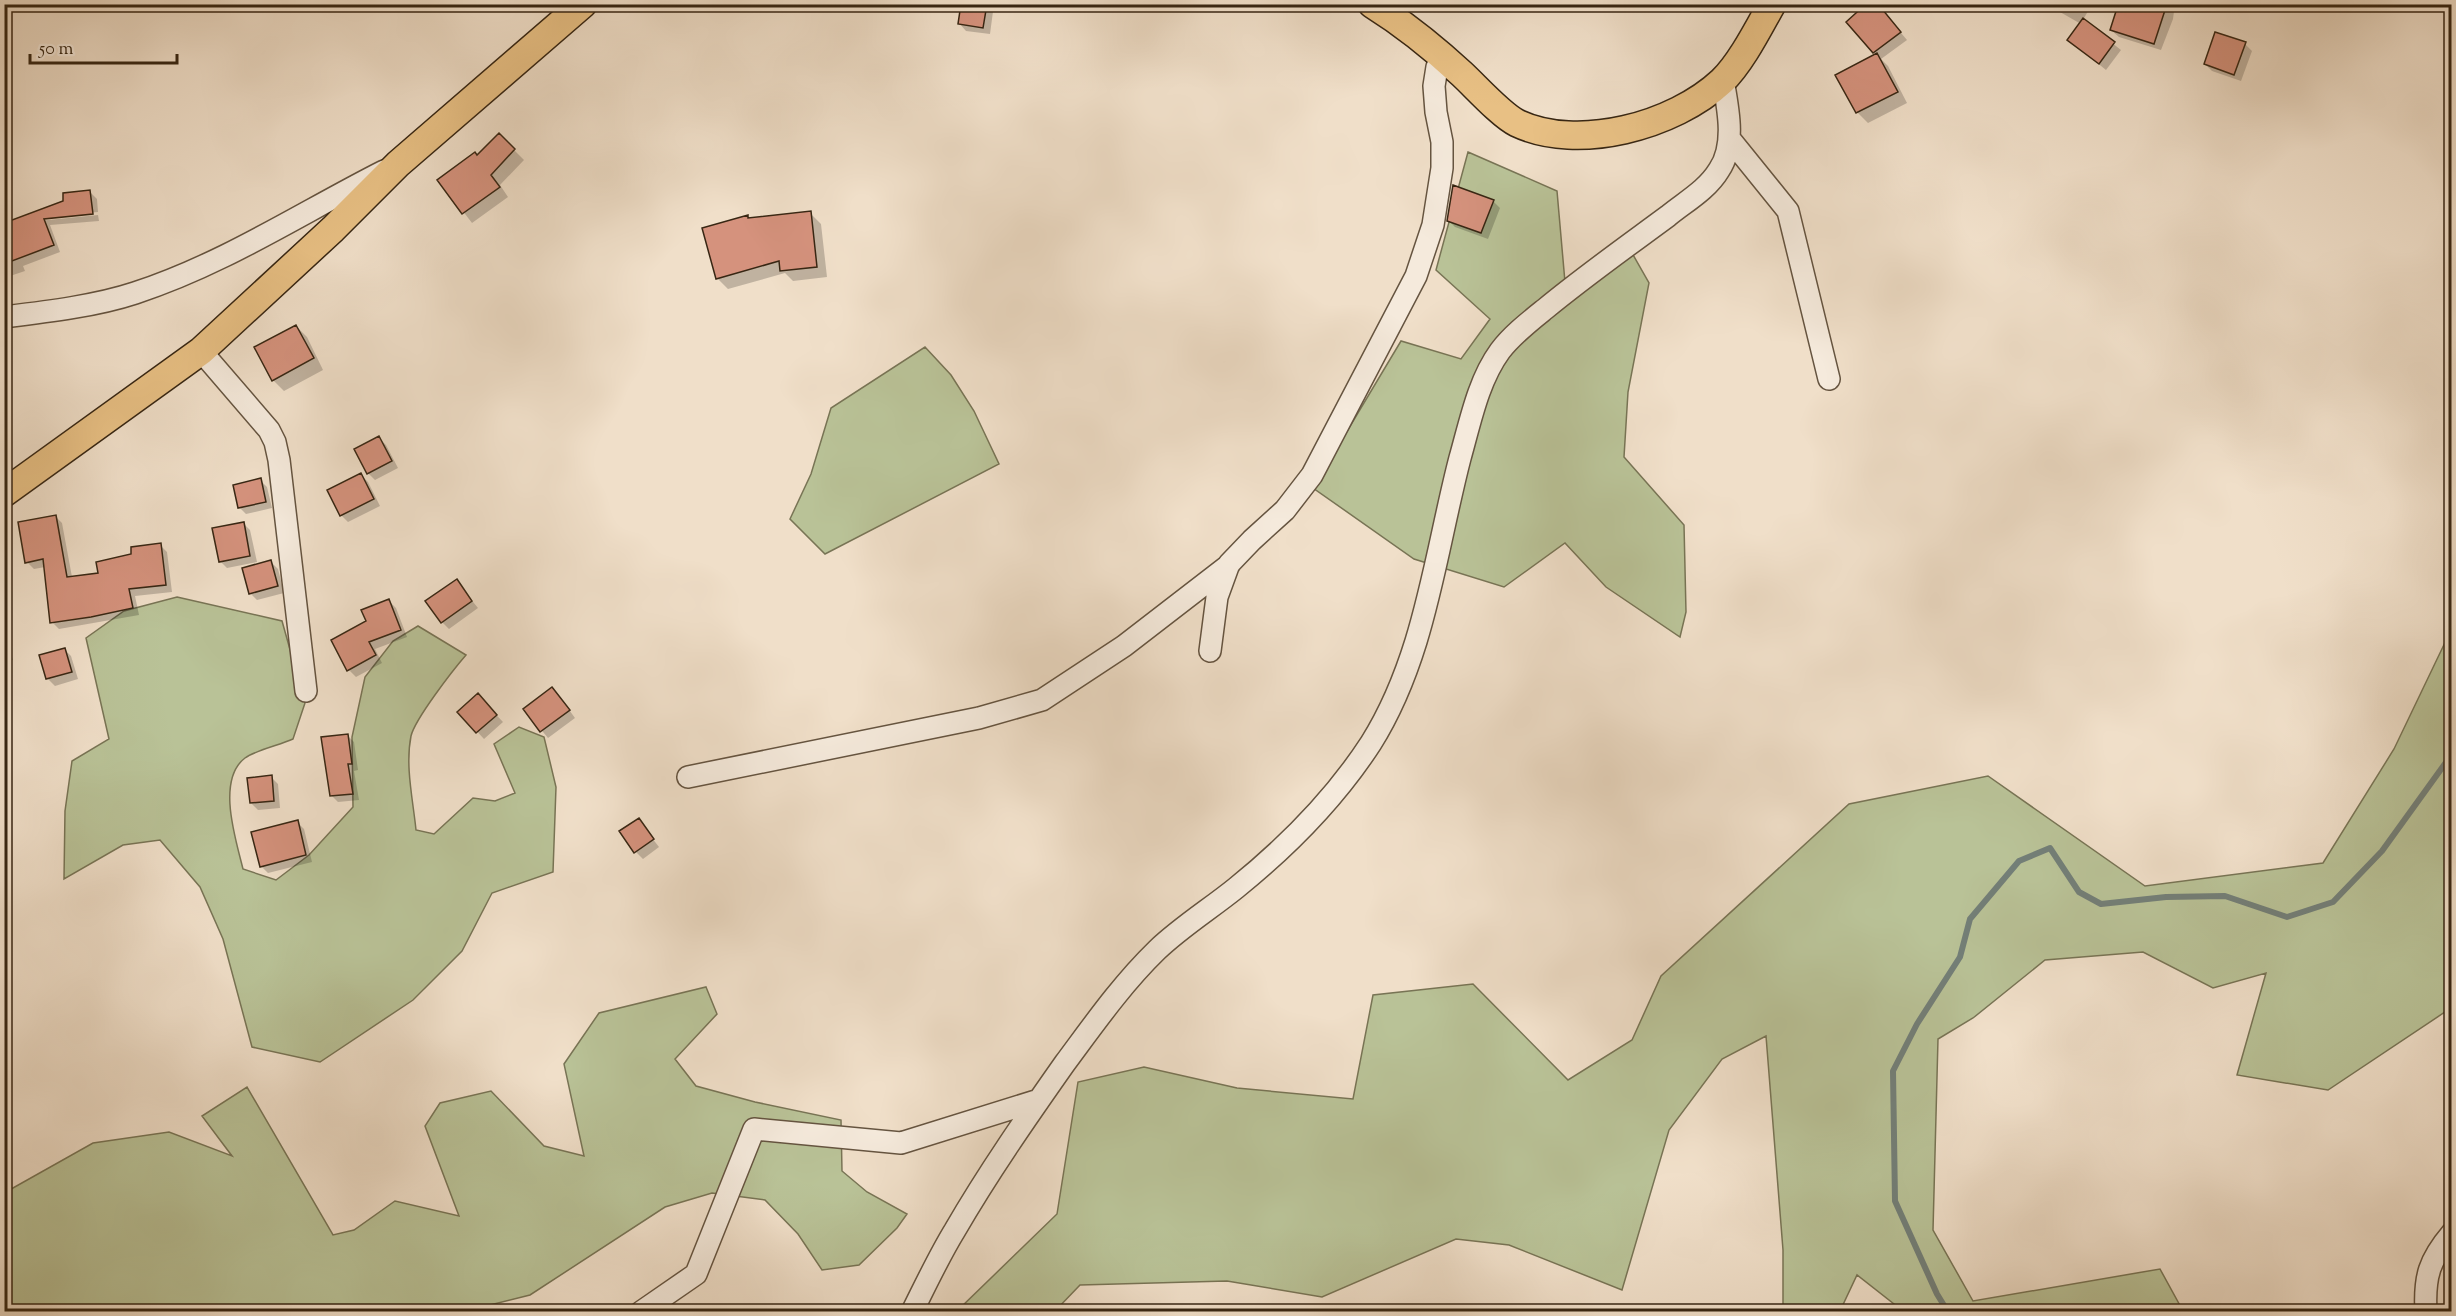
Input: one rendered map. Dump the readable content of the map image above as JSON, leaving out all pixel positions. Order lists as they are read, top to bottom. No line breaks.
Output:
{"scale_bar":"50 m"}
